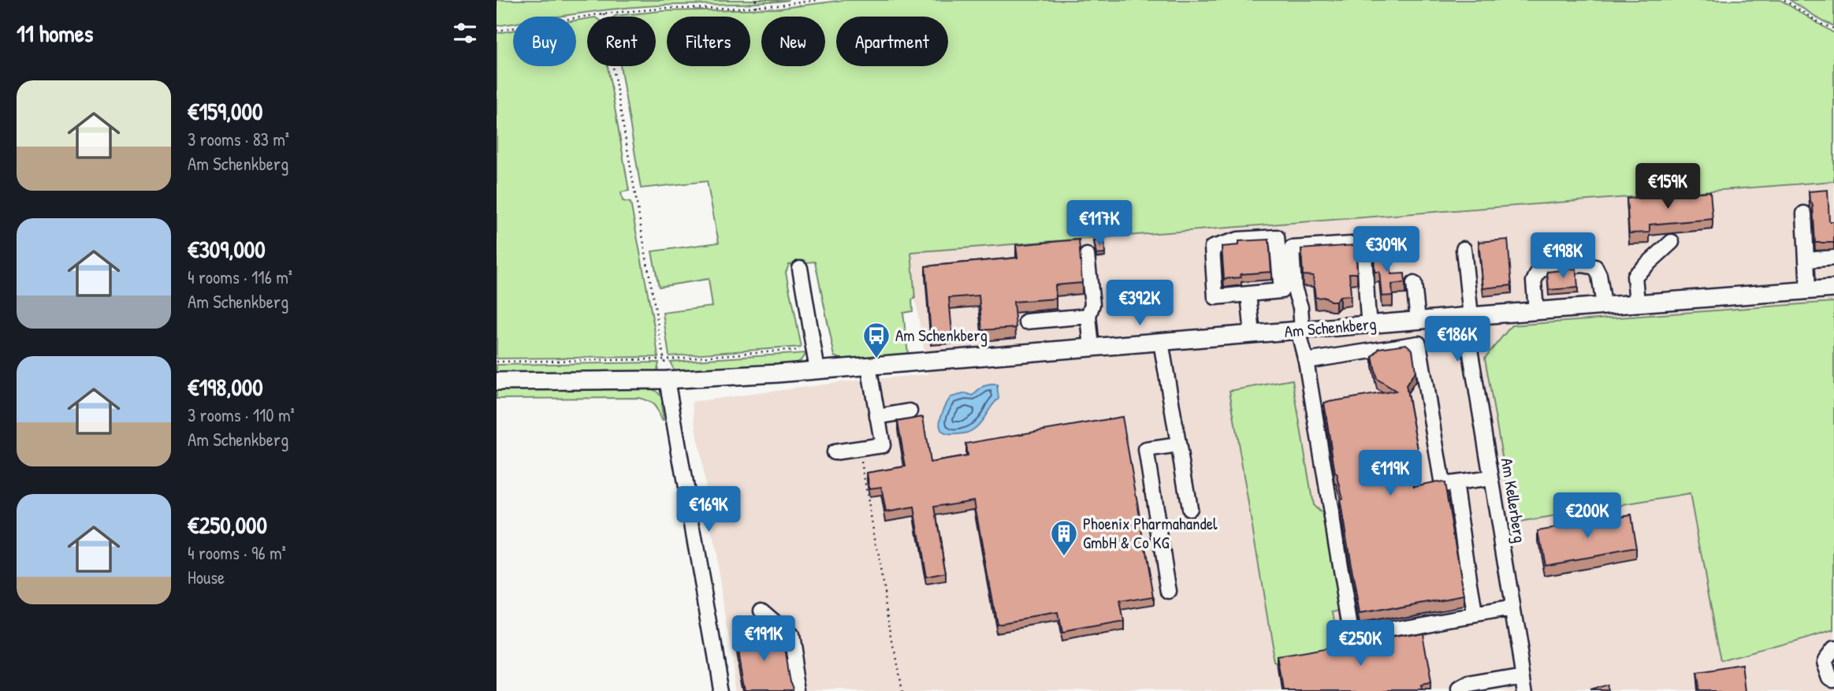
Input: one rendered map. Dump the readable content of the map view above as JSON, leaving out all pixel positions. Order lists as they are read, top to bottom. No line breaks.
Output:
{"streets":{"main road":["Am Schenkberg"],"street":["Am Kellerberg"]},"crossings":[["Am Schenkberg","Am Kellerberg"]],"places":{"bus stop":["Am Schenkberg"],"building":["Phoenix Pharmahandel GmbH & Co KG"]},"page":{"heading":"11 homes","chip":["Buy","Rent","Filters","New","Apartment"],"list":[{"name":"€159,000","note":"3 rooms · 83 m² · Am Schenkberg"},{"name":"€309,000","note":"4 rooms · 116 m² · Am Schenkberg"},{"name":"€198,000","note":"3 rooms · 110 m² · Am Schenkberg"},{"name":"€250,000","note":"4 rooms · 96 m² · House"}],"price":["€159K","€117K","€309K","€198K","€392K","€186K","€119K","€169K","€200K","€191K","€250K"]}}
